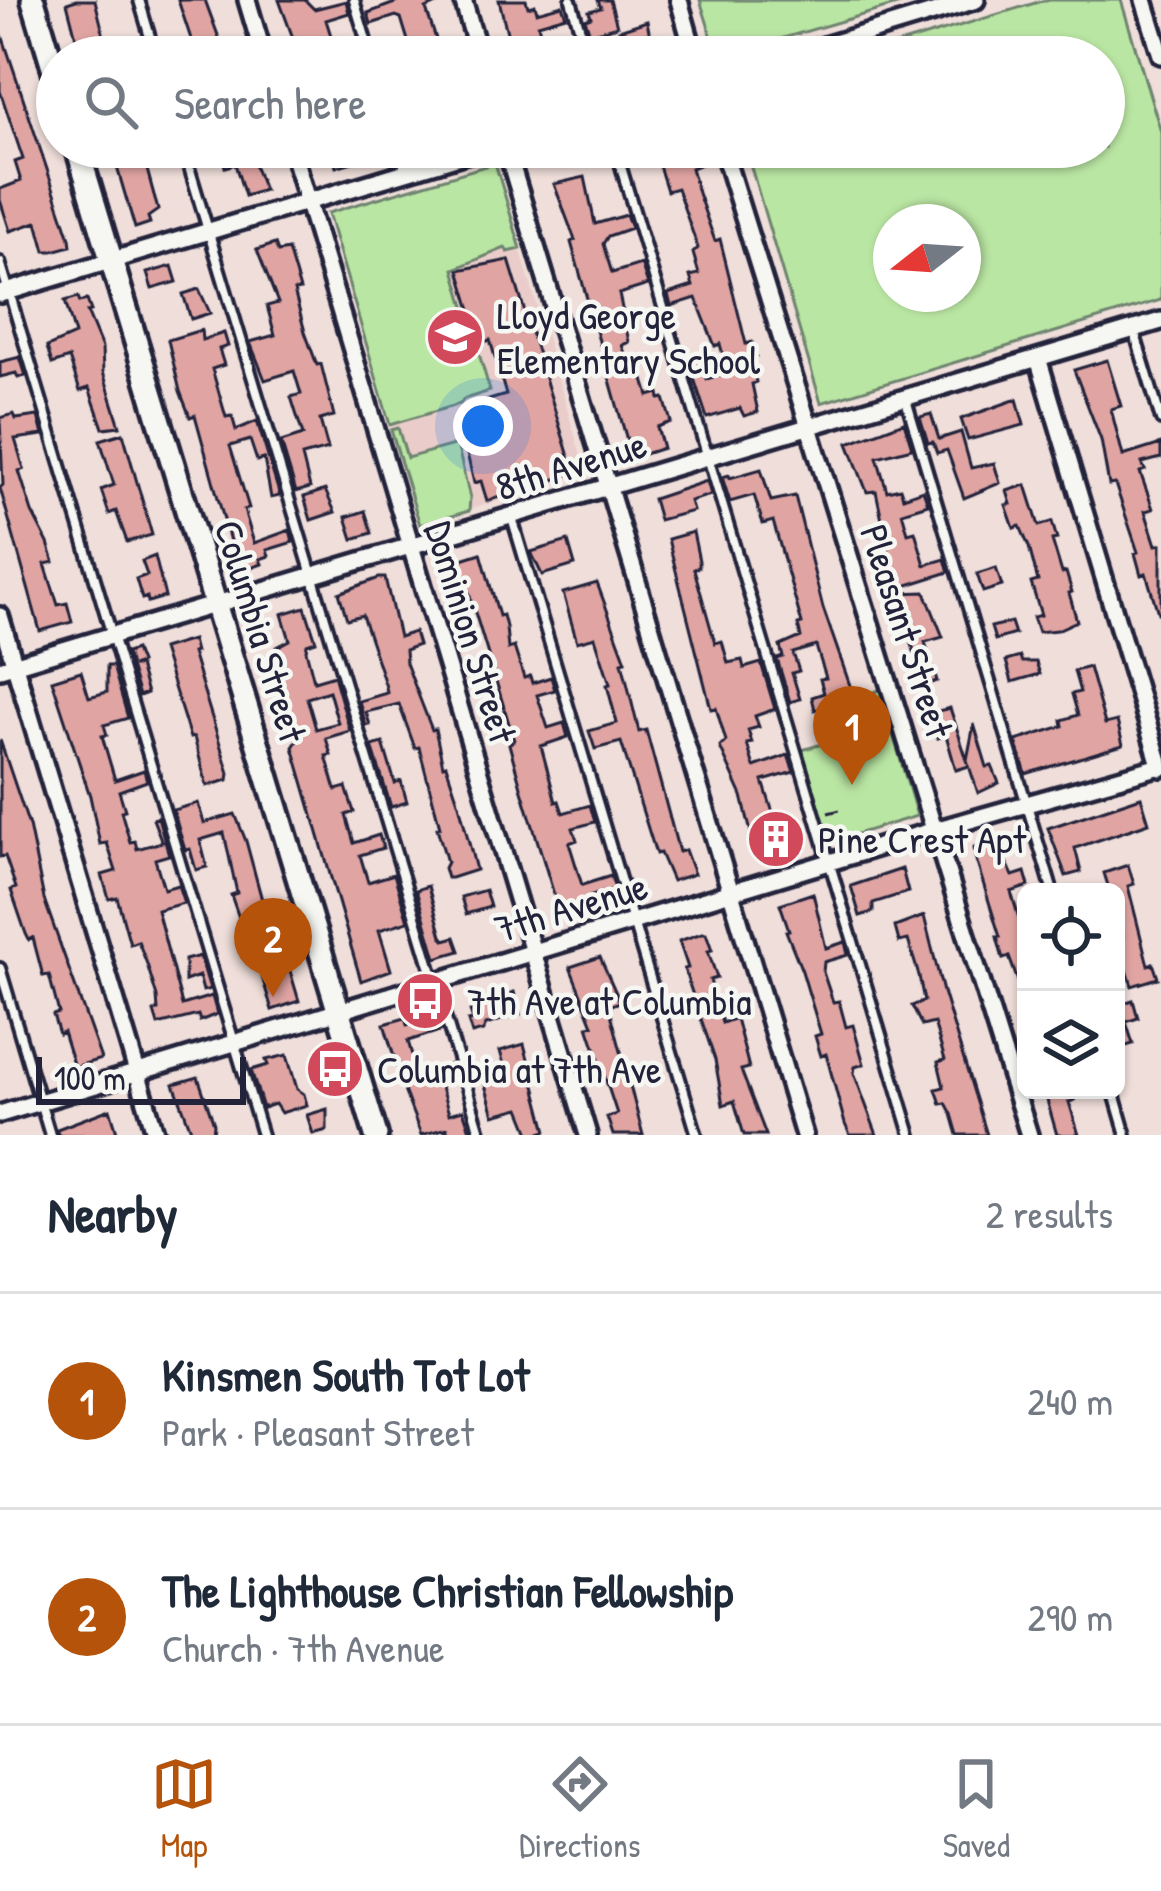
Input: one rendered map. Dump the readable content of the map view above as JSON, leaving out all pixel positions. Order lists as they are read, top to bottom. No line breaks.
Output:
{"streets":{"main road":["Columbia Street"],"street":["8th Avenue","Pleasant Street","Dominion Street","7th Avenue"]},"crossings":[["8th Avenue","Columbia Street"],["8th Avenue","Pleasant Street"],["8th Avenue","Dominion Street"],["Columbia Street","7th Avenue"],["Pleasant Street","7th Avenue"],["Dominion Street","7th Avenue"]],"places":{"school or university":["Lloyd George Elementary School"],"building":["Pine Crest Apt"],"bus stop":["7th Ave at Columbia","Columbia at 7th Ave"]},"scale_bar":"100 m","north":"left","page":{"search":"Search here","pins":["1","2"],"scale":"100 m","heading":["Nearby","2 results"],"list":[{"mark":"1","name":"Kinsmen South Tot Lot","note":"Park · Pleasant Street","value":"240 m"},{"mark":"2","name":"The Lighthouse Christian Fellowship","note":"Church · 7th Avenue","value":"290 m"}],"nav":["Map","Directions","Saved"]}}
